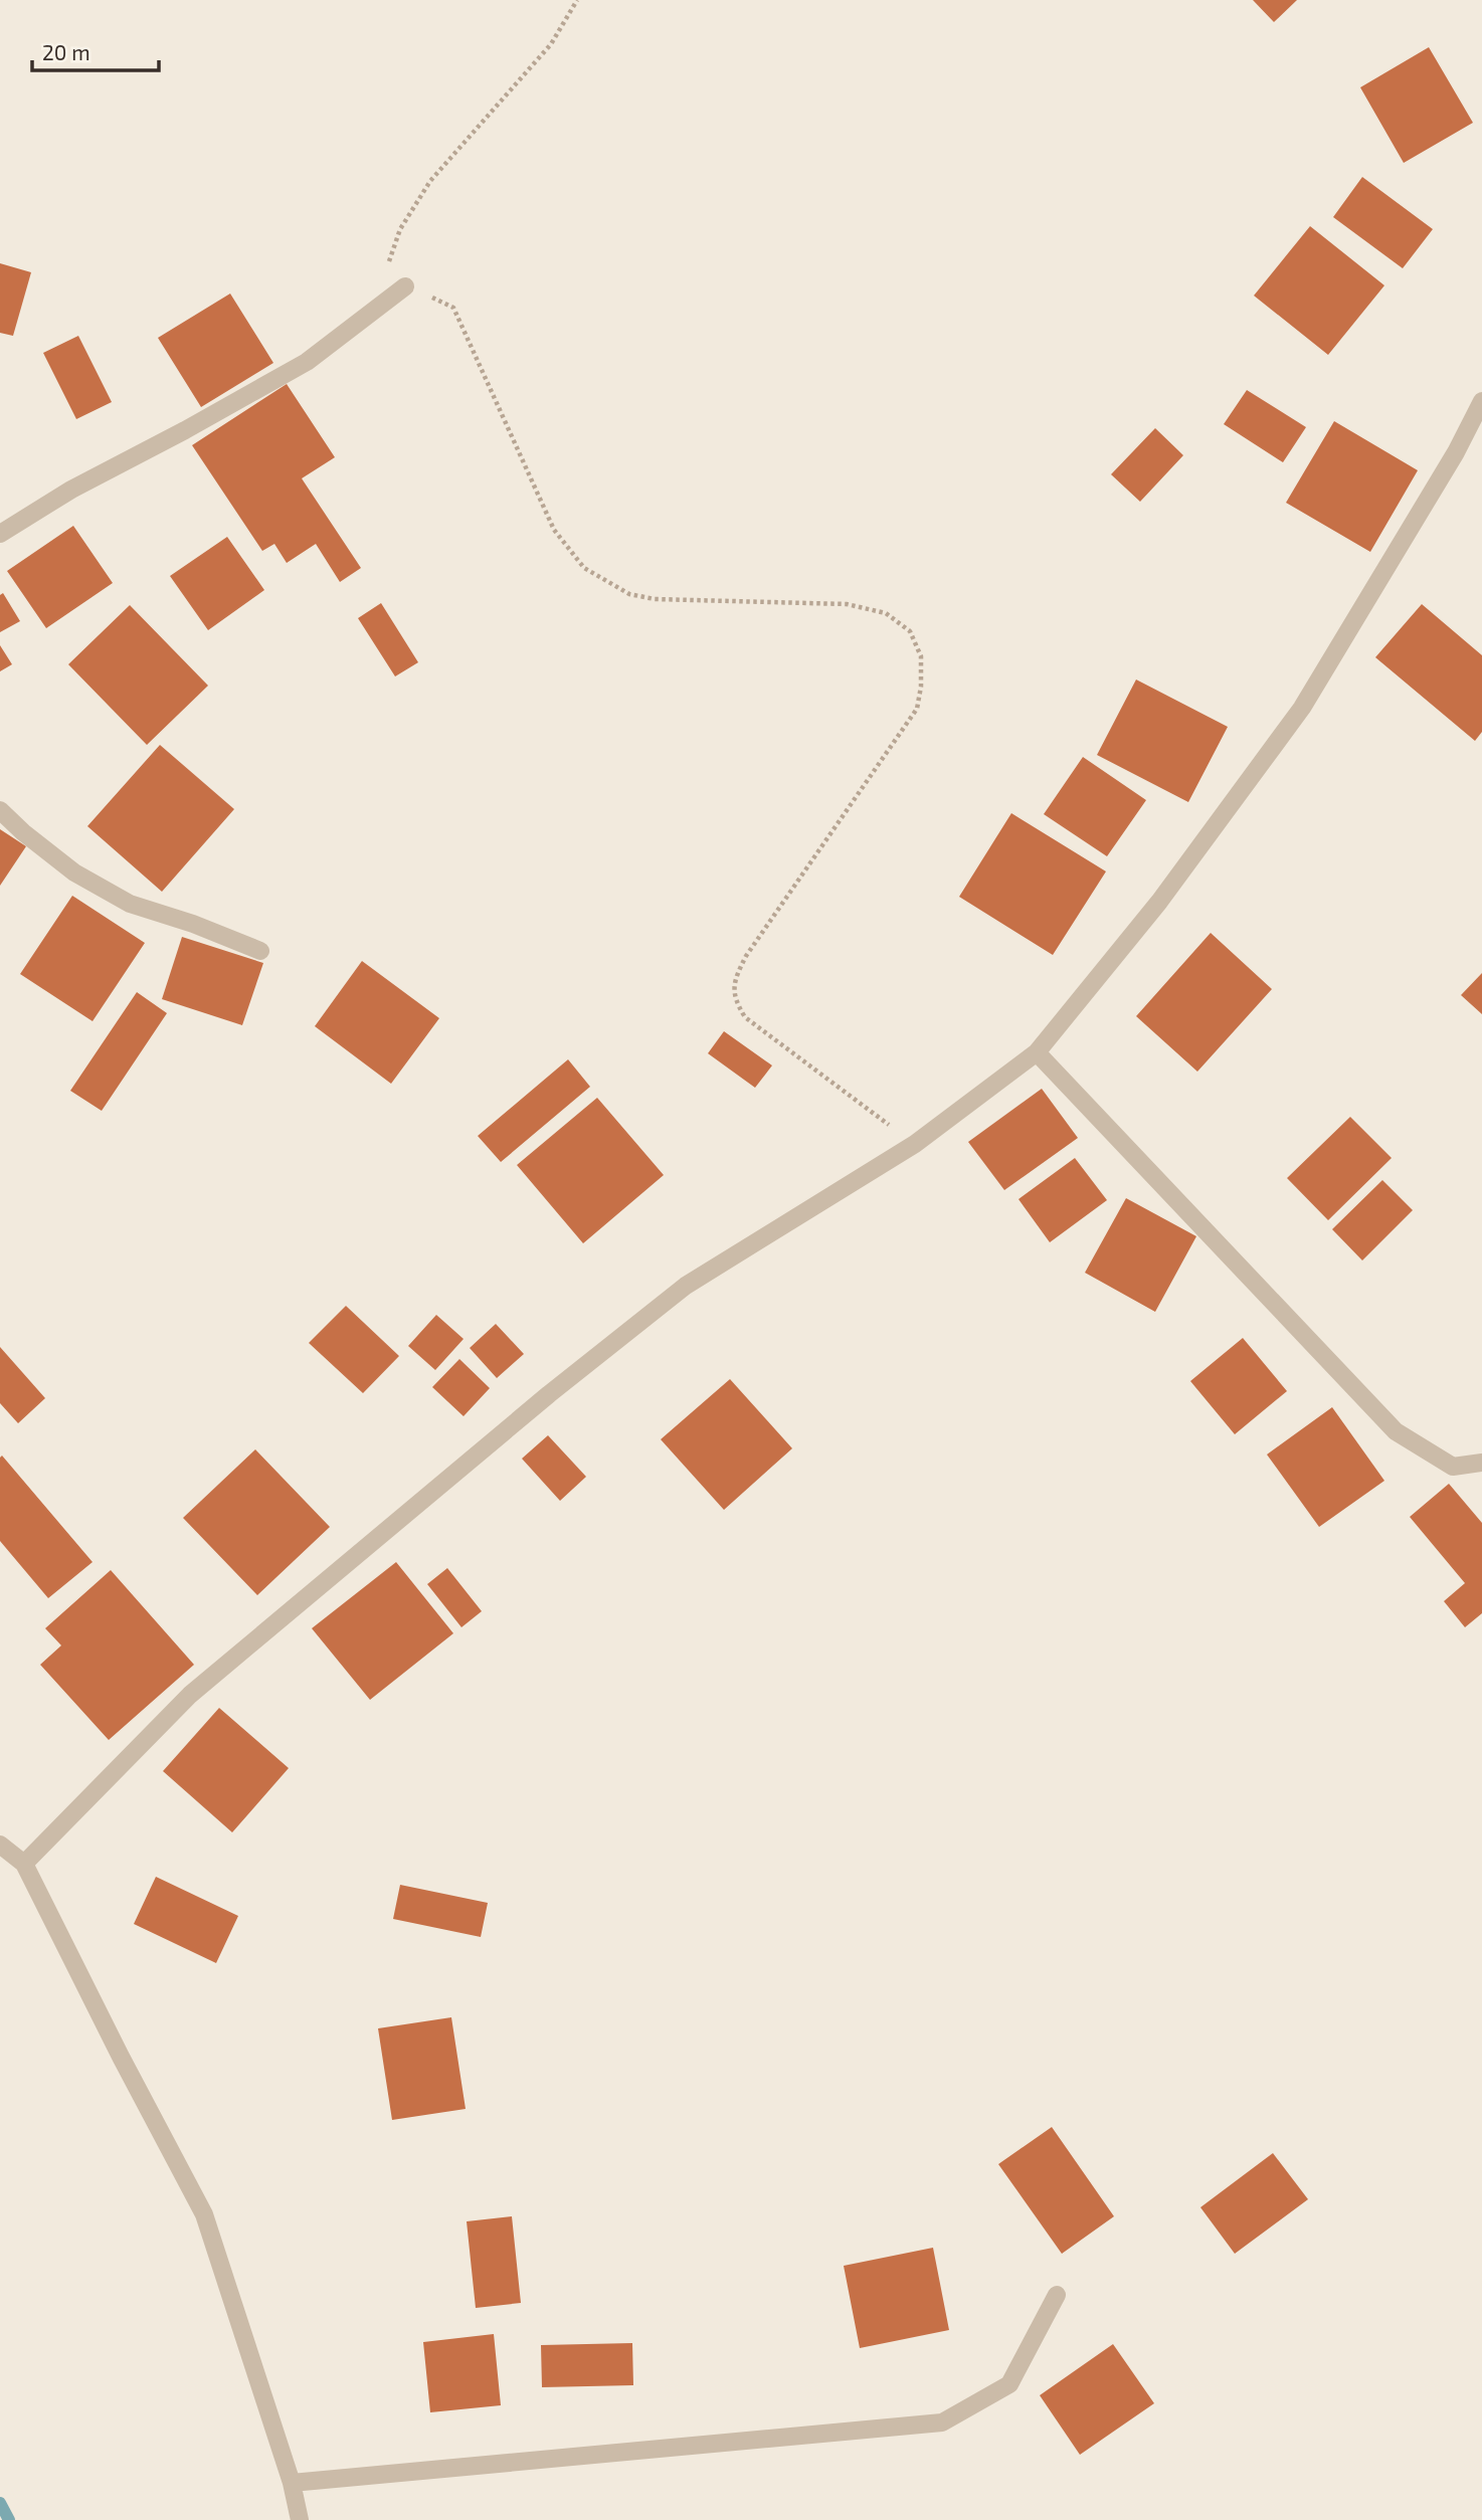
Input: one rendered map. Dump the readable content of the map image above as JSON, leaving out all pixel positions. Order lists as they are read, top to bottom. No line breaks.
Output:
{"scale_bar":"20 m"}
